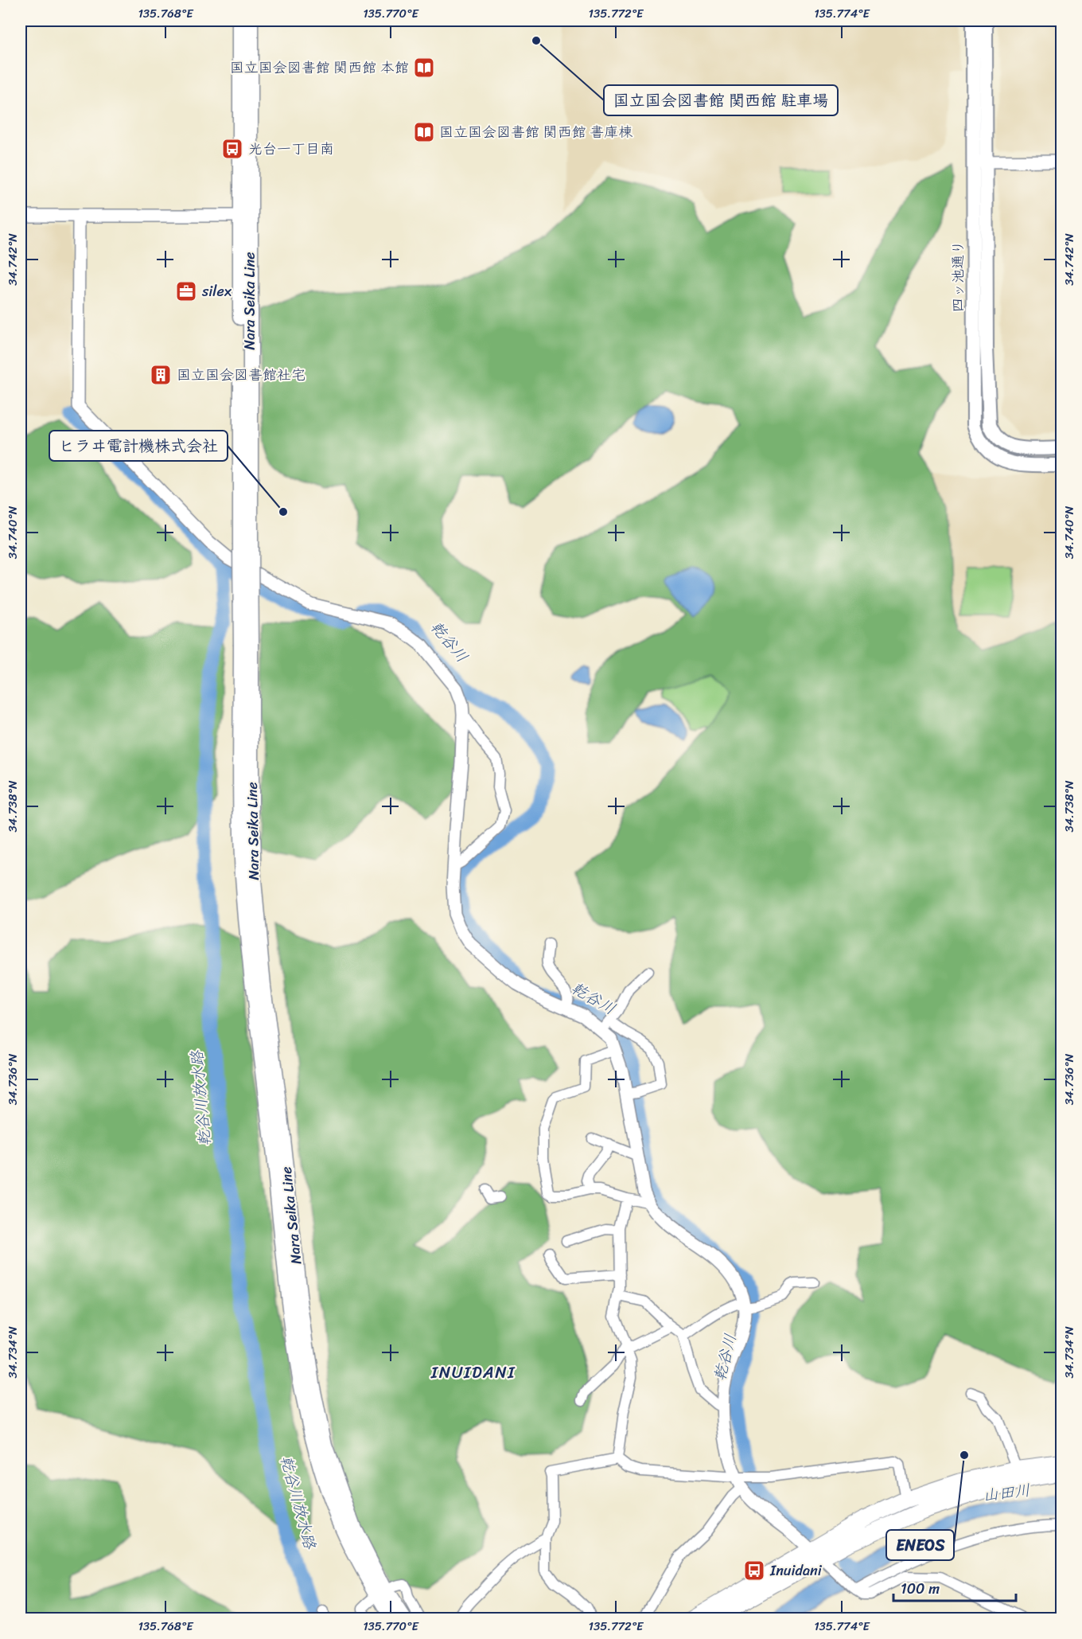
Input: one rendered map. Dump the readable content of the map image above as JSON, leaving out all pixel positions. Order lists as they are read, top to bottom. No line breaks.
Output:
{"streets":{"main road":["四ッ池通り","Nara Seika Line"]},"districts":["INUIDANI"],"water":["乾谷川","乾谷川放水路","山田川"],"places":{"other":["国立国会図書館 関西館 駐車場","ヒラヰ電計機株式会社","ENEOS"],"library":["国立国会図書館 関西館 本館","国立国会図書館 関西館 書庫棟"],"bus stop":["光台一丁目南","Inuidani"],"office":["silex"],"building":["国立国会図書館社宅"]},"scale_bar":"100 m","coordinates":["135.768°E","135.770°E","135.772°E","135.774°E","34.742°N","34.740°N","34.738°N","34.736°N","34.734°N"]}
